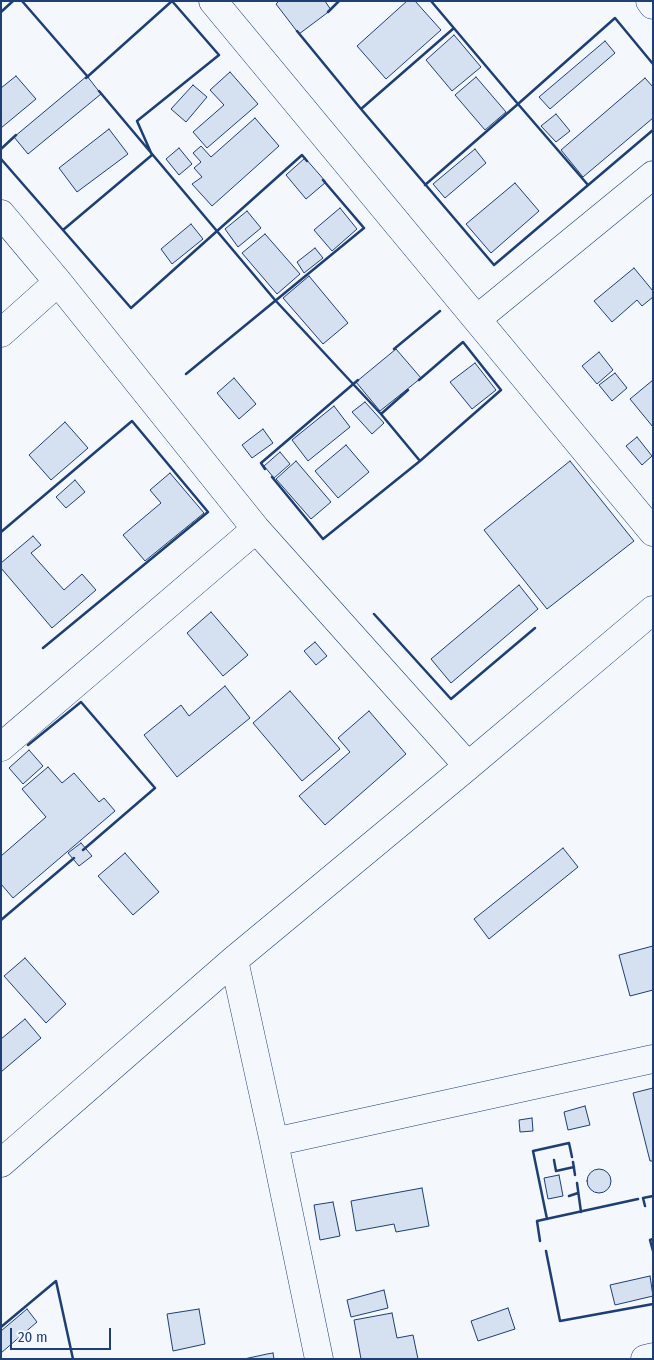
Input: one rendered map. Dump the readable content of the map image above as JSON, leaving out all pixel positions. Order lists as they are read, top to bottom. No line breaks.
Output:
{"scale_bar":"20 m"}
